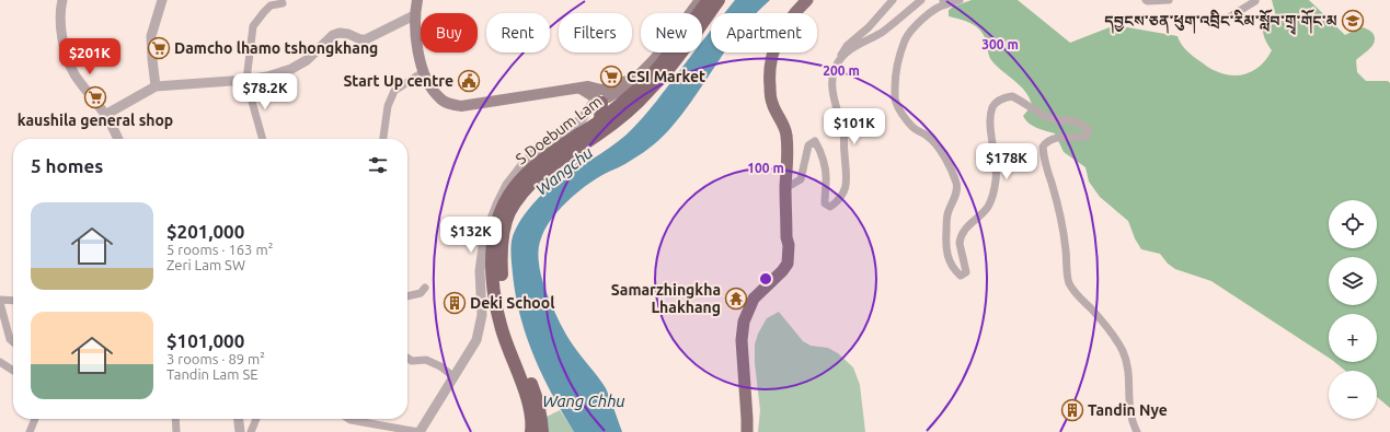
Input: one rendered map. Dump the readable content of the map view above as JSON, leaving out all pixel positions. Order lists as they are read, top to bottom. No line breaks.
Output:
{"streets":{"highway":["S Doebum Lam"]},"water":["Wangchu","Wang Chhu"],"places":{"school or university":["དབྱངས་ཅན་ཕུག་འབྲིང་རིམ་སློབ་གྲྭ་གོང་མ"],"supermarket":["Damcho lhamo tshongkhang","CSI Market","kaushila general shop"],"public building":["Start Up centre"],"temple":["Samarzhingkha Lhakhang"],"building":["Deki School","Tandin Nye"]},"page":{"chip":["Buy","Rent","Filters","New","Apartment"],"price":["$201K","$78.2K","$101K","$178K","$132K"],"heading":"5 homes","list":[{"name":"$201,000","note":"5 rooms · 163 m² · Zeri Lam SW"},{"name":"$101,000","note":"3 rooms · 89 m² · Tandin Lam SE"}],"map_buttons":["+","−"]},"rings":["300 m","200 m","100 m"]}
